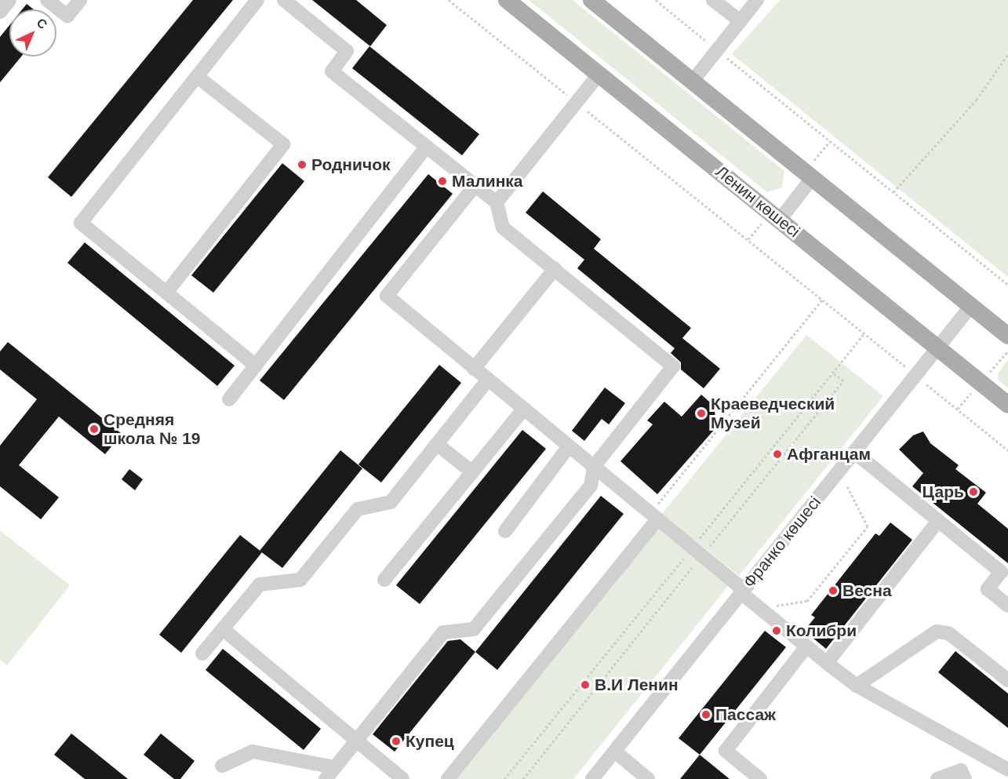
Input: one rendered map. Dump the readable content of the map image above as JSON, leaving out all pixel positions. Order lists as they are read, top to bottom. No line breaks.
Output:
{"streets":{"main road":["Ленин көшесі"],"street":["Франко көшесі"]},"crossings":[["Ленин көшесі","Франко көшесі"]],"places":["Родничок","Малинка","Краеведческий Музей","Средняя школа № 19","Афганцам","Царь","Весна","Колибри","В.И Ленин","Пассаж","Купец"],"north":"top right"}
